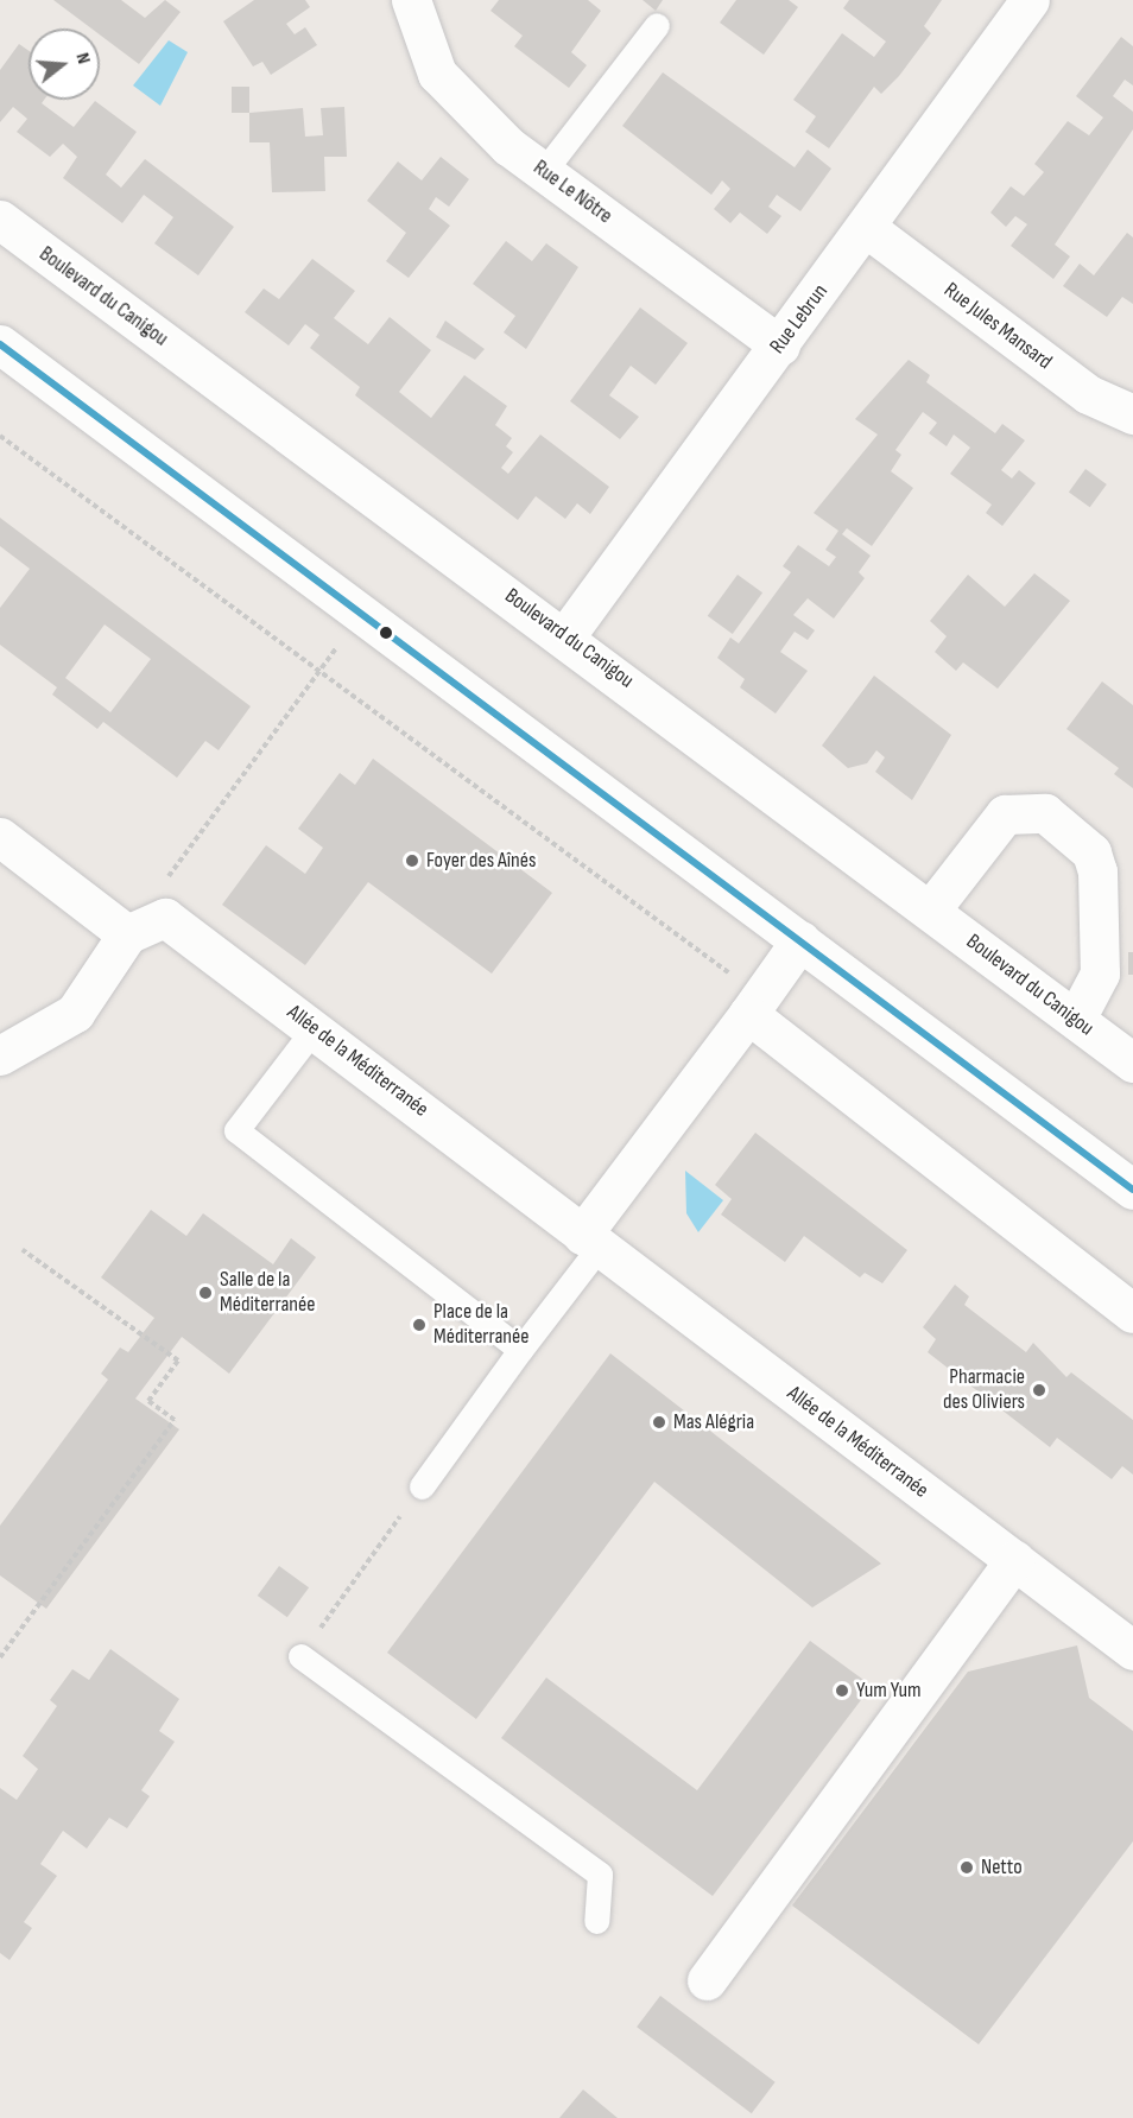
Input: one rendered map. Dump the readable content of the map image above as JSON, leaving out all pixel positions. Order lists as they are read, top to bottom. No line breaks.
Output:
{"streets":{"street":["Rue Le Nôtre","Boulevard du Canigou","Rue Lebrun","Rue Jules Mansard","Allée de la Méditerranée"]},"crossings":[["Rue Le Nôtre","Rue Lebrun"],["Boulevard du Canigou","Rue Lebrun"],["Rue Lebrun","Rue Jules Mansard"]],"places":["Foyer des Aînés","Salle de la Méditerranée","Place de la Méditerranée","Pharmacie des Oliviers","Mas Alégria","Yum Yum","Netto"],"north":"right"}
